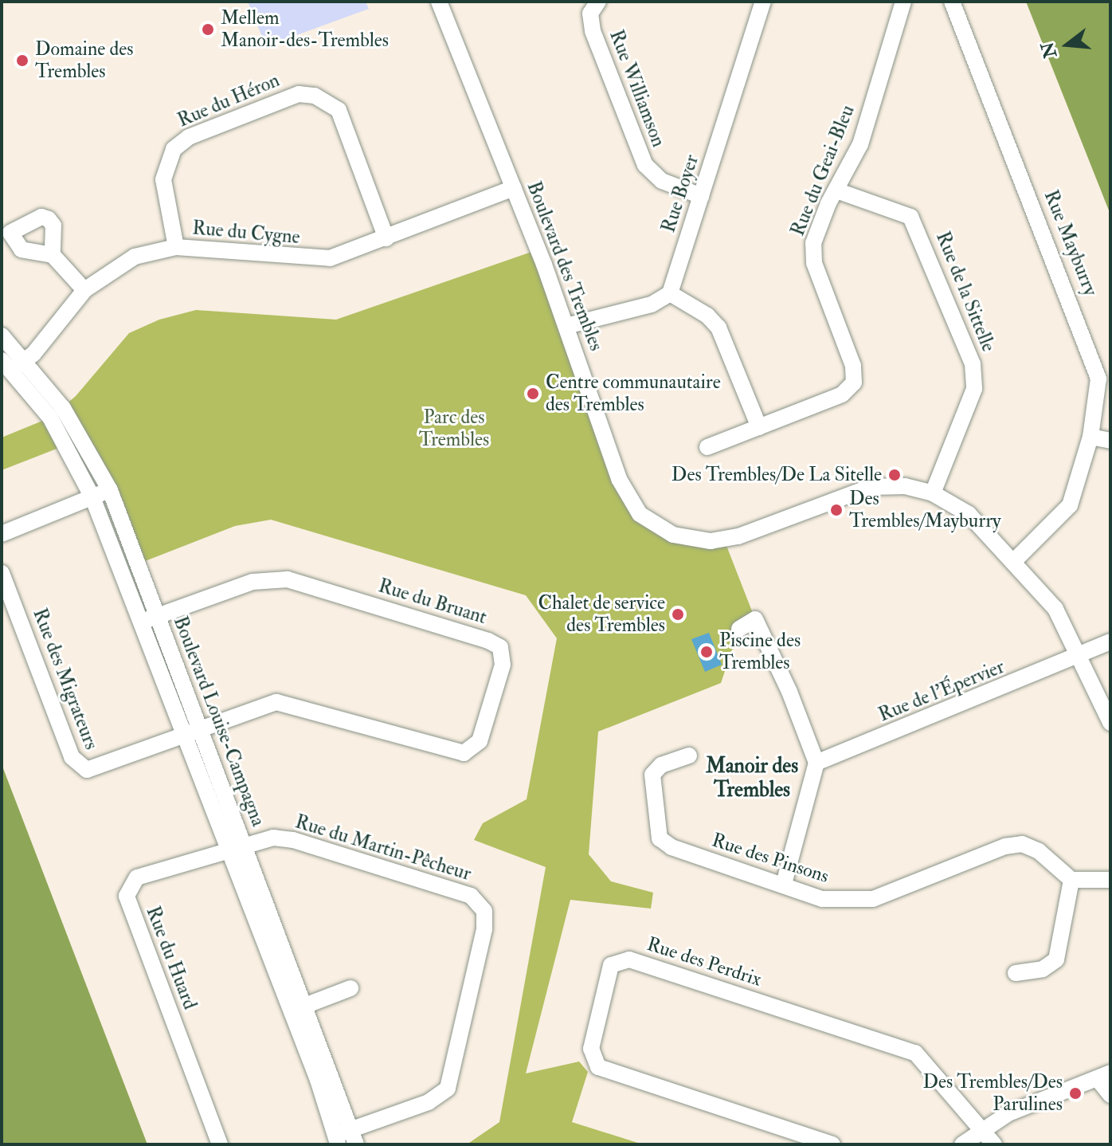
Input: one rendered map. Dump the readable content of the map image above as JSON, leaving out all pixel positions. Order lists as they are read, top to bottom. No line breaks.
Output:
{"streets":{"street":["Rue Williamson","Rue du Héron","Rue du Geai-Bleu","Rue Boyer","Rue du Cygne","Rue Mayburry","Boulevard des Trembles","Rue de la Sittelle","Rue du Bruant","Rue des Migrateurs","Rue de l'Épervier","Boulevard Louise-Campagna","Rue du Martin-Pêcheur","Rue des Pinsons","Rue du Huard","Rue des Perdrix"]},"crossings":[["Rue Williamson","Rue Boyer"],["Rue du Héron","Rue du Cygne"],["Rue du Geai-Bleu","Rue de la Sittelle"],["Rue du Cygne","Boulevard des Trembles"],["Rue du Cygne","Boulevard Louise-Campagna"],["Rue Mayburry","Boulevard des Trembles"],["Boulevard des Trembles","Rue de la Sittelle"],["Boulevard des Trembles","Rue de l'Épervier"],["Rue du Bruant","Boulevard Louise-Campagna"],["Rue des Migrateurs","Boulevard Louise-Campagna"],["Boulevard Louise-Campagna","Rue du Martin-Pêcheur"],["Boulevard Louise-Campagna","Rue du Huard"],["Rue du Martin-Pêcheur","Rue du Huard"]],"districts":["Manoir des Trembles"],"parks":["Parc des Trembles"],"places":["Mellem Manoir-des-Trembles","Domaine des Trembles","Centre communautaire des Trembles","Des Trembles/De La Sitelle","Des Trembles/Mayburry","Chalet de service des Trembles","Piscine des Trembles","Des Trembles/Des Parulines"],"north":"left"}
